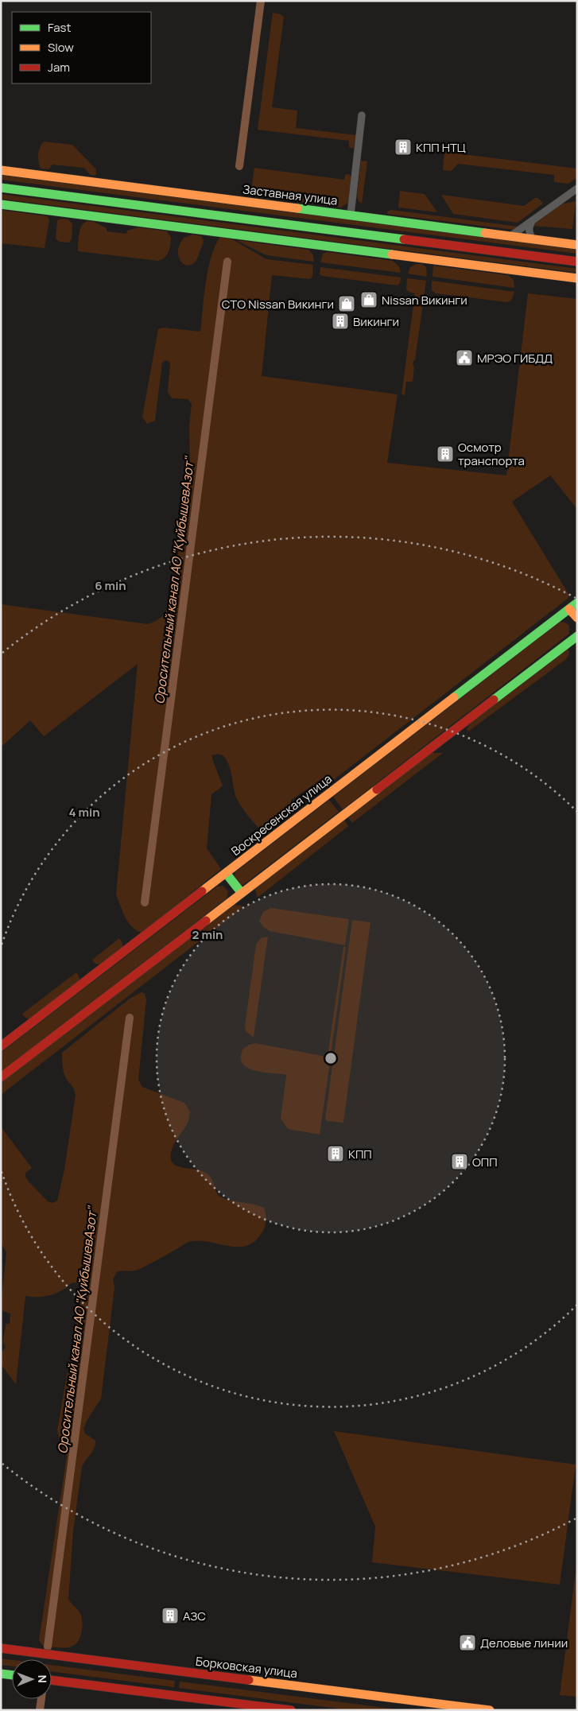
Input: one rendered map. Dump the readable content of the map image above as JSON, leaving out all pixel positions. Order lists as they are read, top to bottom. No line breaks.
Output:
{"streets":{"main road":["Заставная улица","Воскресенская улица","Борковская улица"]},"water":["Оросительный канал АО \"КуйбышевАзот\""],"places":{"building":["КПП НТЦ","Викинги","Осмотр транспорта","КПП","ОПП","АЗС"],"shop":["Nissan Викинги","СТО Nissan Викинги"],"public building":["МРЭО ГИБДД","Деловые линии"]},"legend":["Fast","Slow","Jam"],"north":"right","rings":["6 min","4 min","2 min"]}
